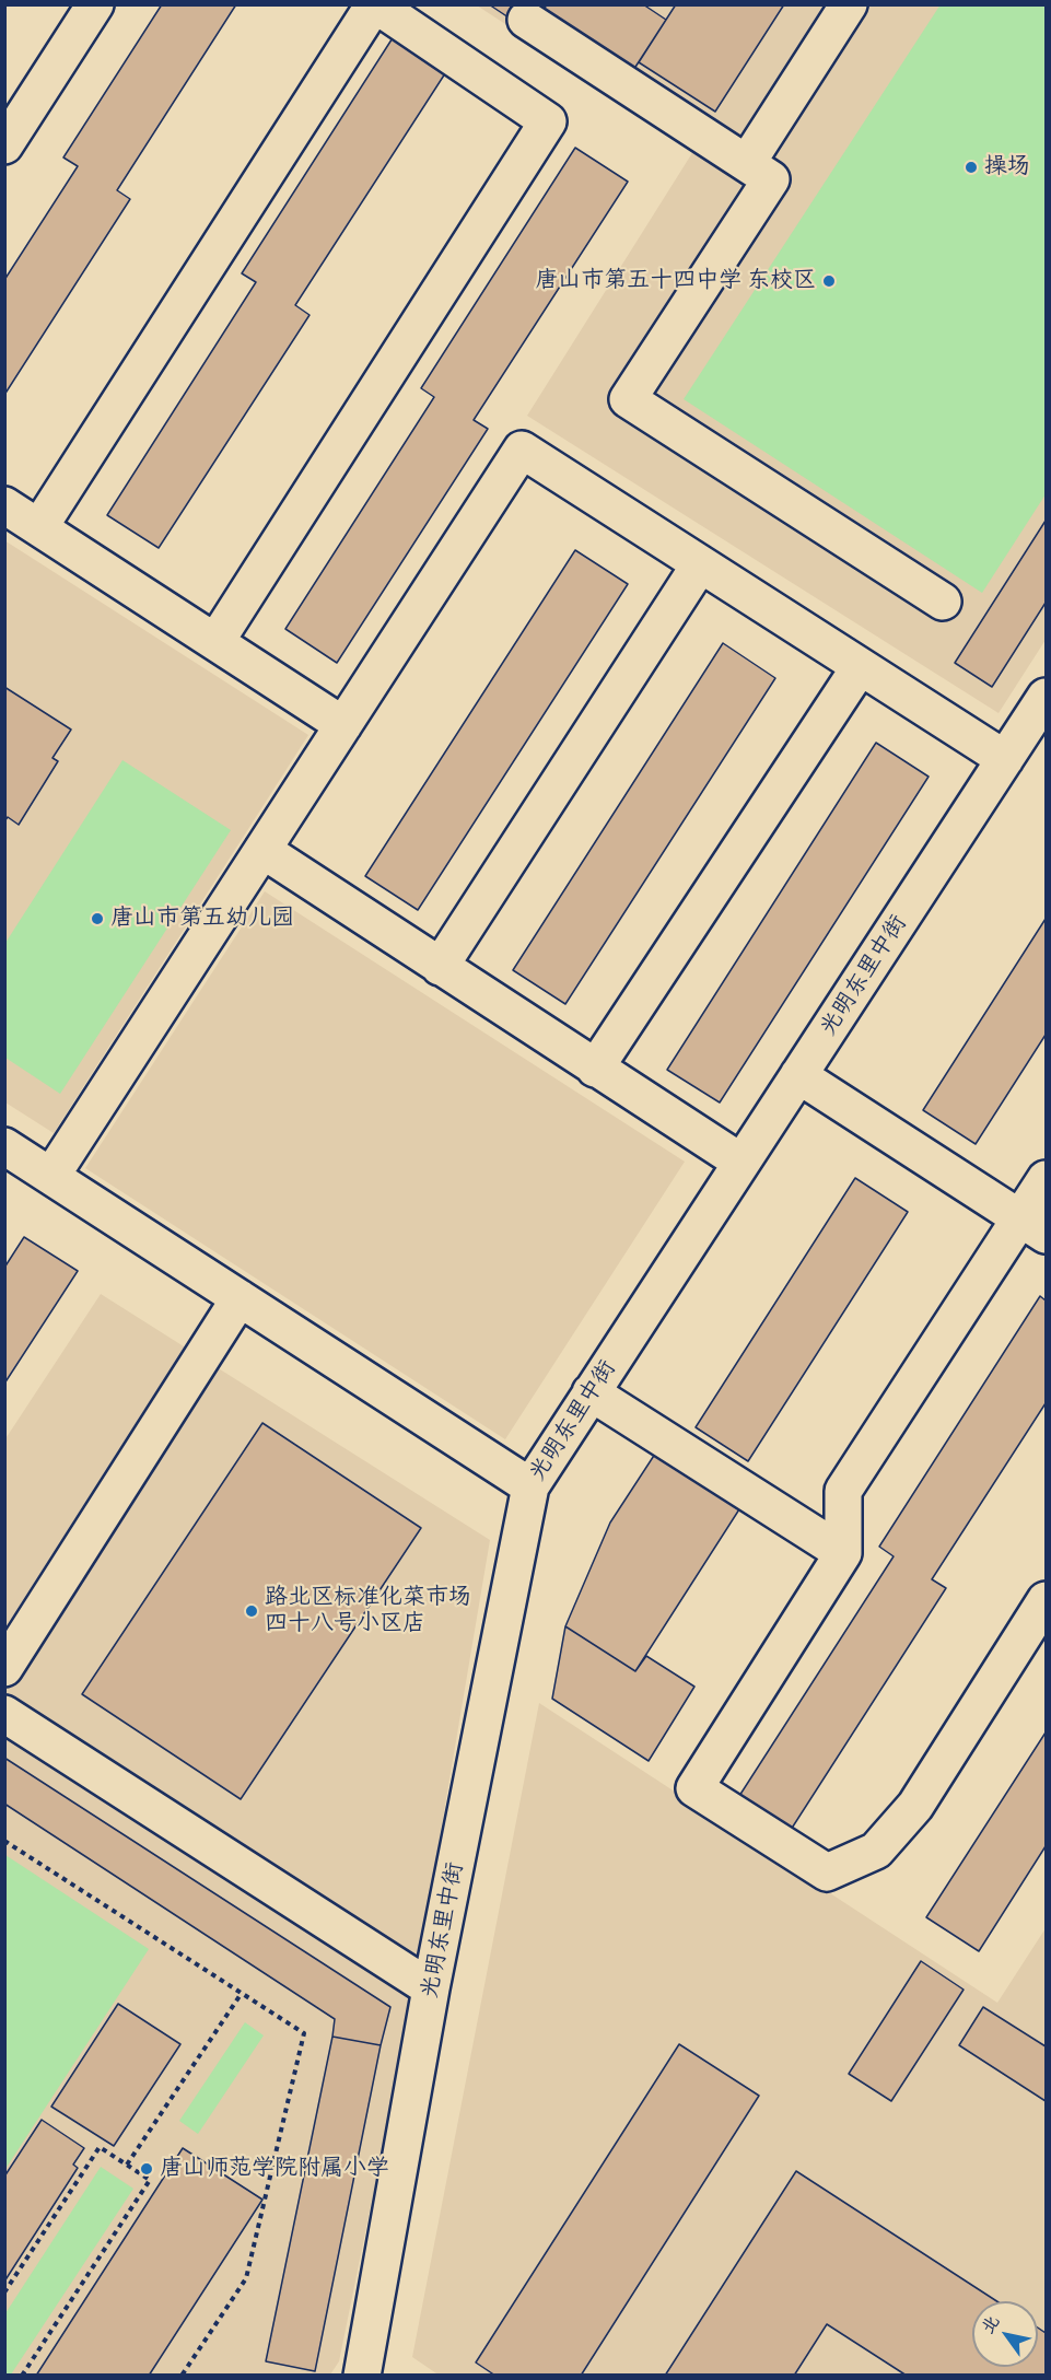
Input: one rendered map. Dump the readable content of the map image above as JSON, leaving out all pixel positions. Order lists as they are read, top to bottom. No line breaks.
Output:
{"streets":{"street":["光明东里中街"]},"places":["操场","唐山市第五十四中学 东校区","唐山市第五幼儿园","路北区标准化菜市场 四十八号小区店","唐山师范学院附属小学"],"north":"top left"}
